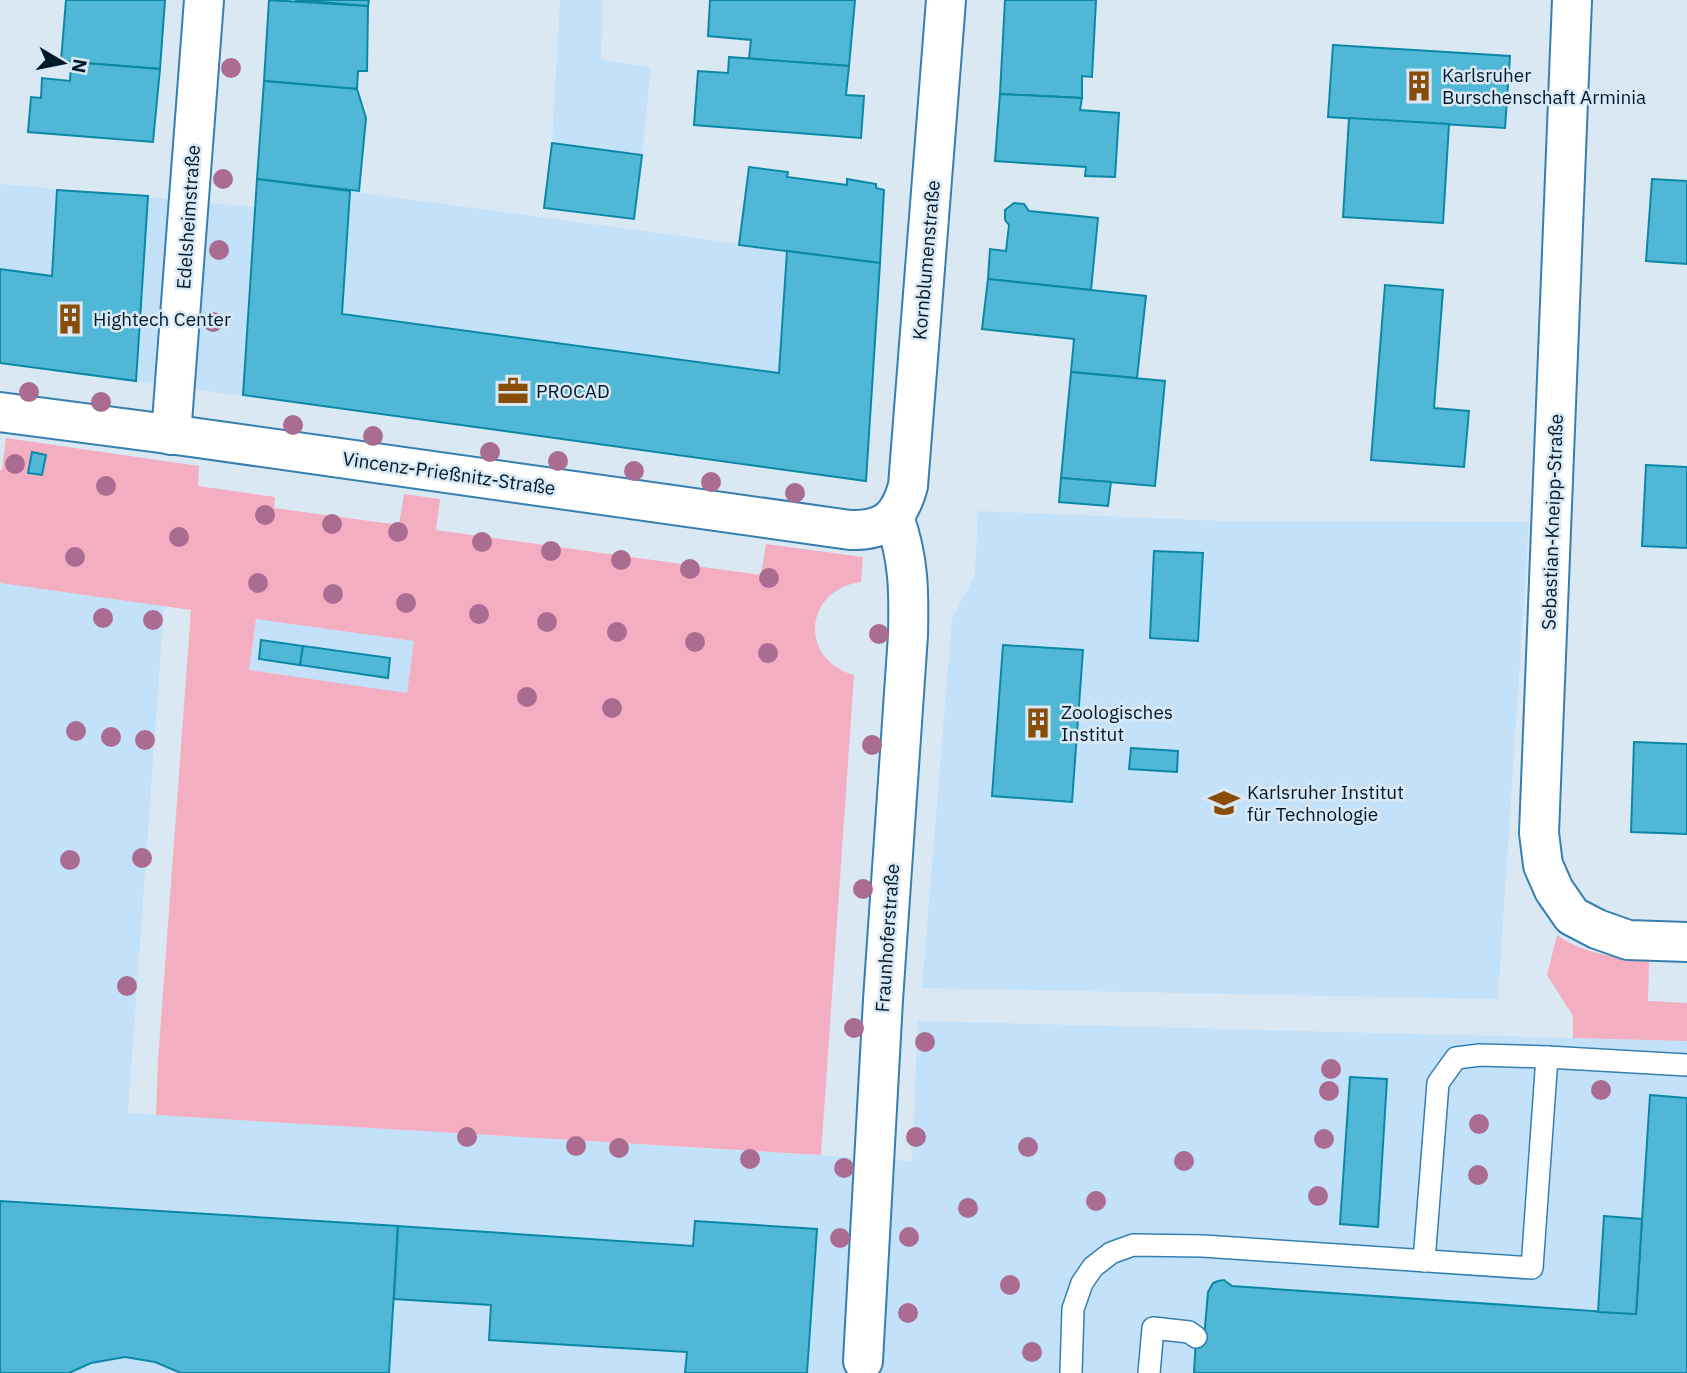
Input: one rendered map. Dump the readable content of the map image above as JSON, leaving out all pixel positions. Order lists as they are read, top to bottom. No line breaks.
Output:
{"streets":{"street":["Edelsheimstraße","Kornblumenstraße","Vincenz-Prießnitz-Straße","Sebastian-Kneipp-Straße","Fraunhoferstraße"]},"crossings":[["Edelsheimstraße","Vincenz-Prießnitz-Straße"],["Kornblumenstraße","Vincenz-Prießnitz-Straße"],["Kornblumenstraße","Fraunhoferstraße"],["Vincenz-Prießnitz-Straße","Fraunhoferstraße"]],"places":{"building":["Karlsruher Burschenschaft Arminia","Hightech Center","Zoologisches Institut"],"office":["PROCAD"],"school or university":["Karlsruher Institut für Technologie"]},"north":"right"}
